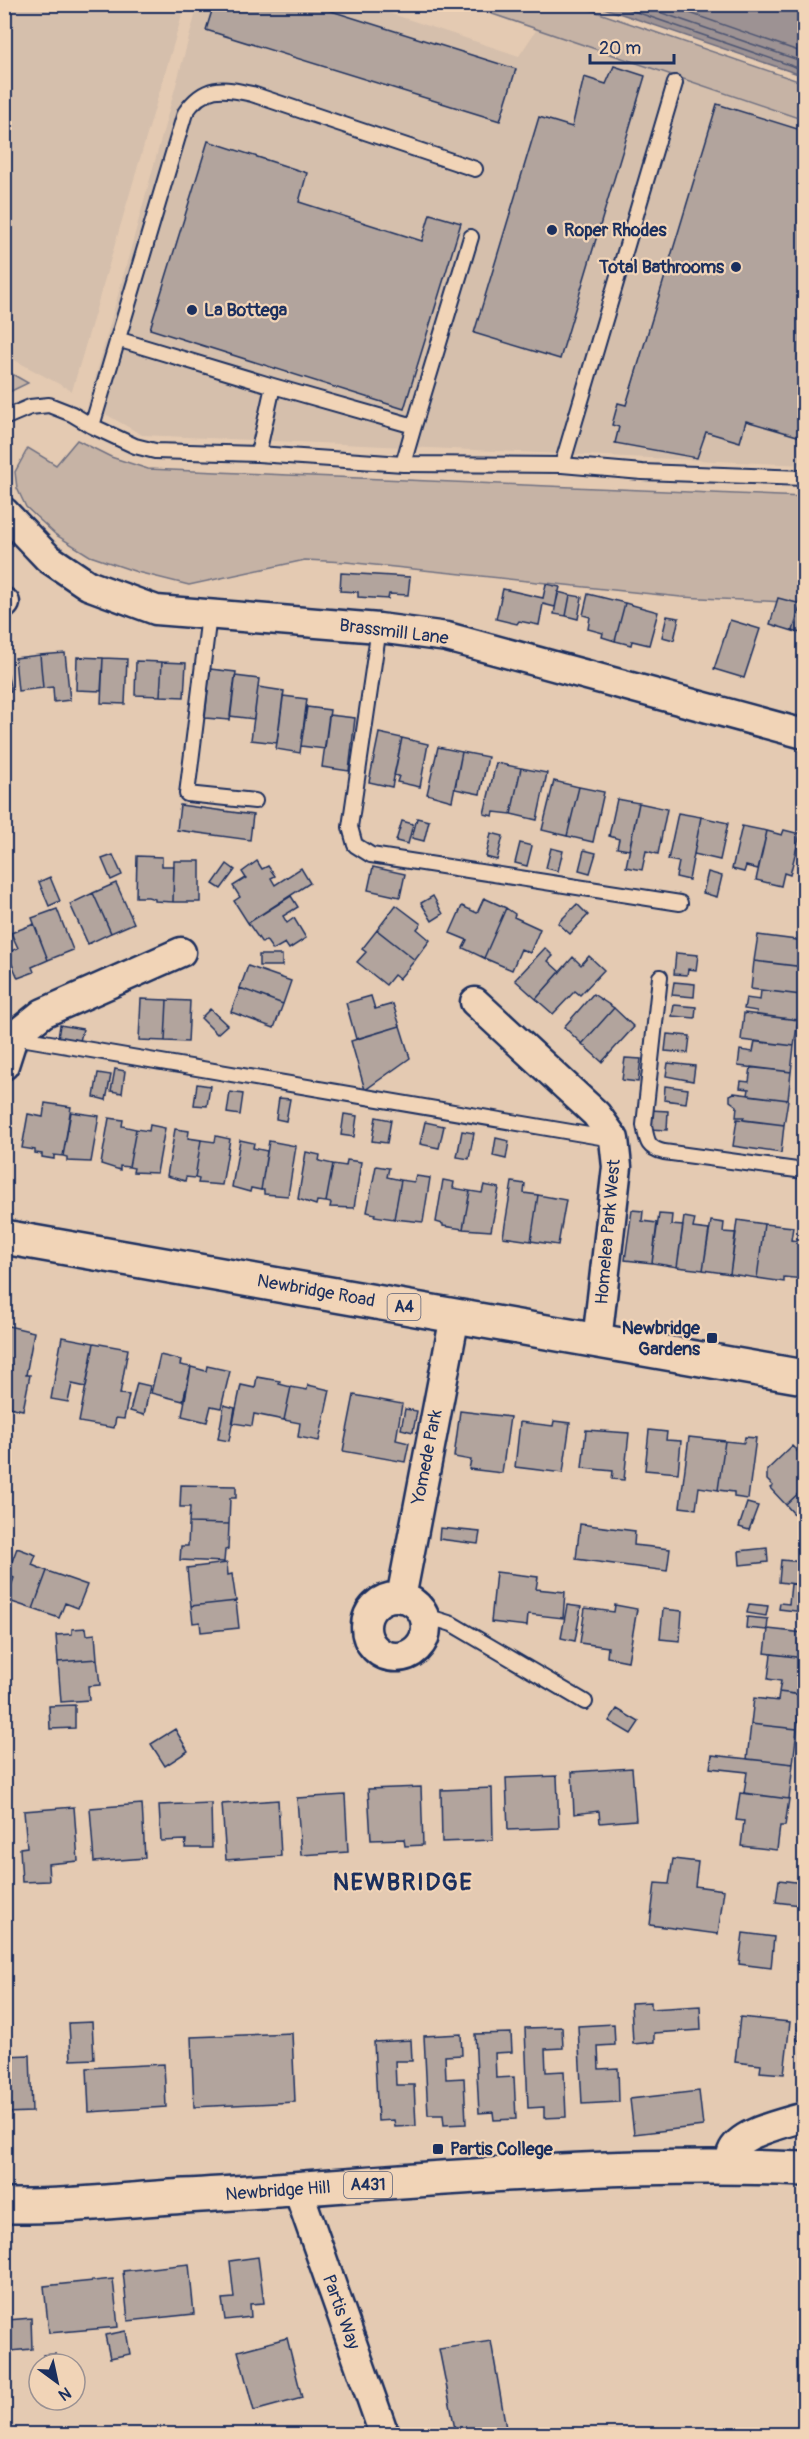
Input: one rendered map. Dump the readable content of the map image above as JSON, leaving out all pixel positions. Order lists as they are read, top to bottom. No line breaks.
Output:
{"streets":{"main road":["Newbridge Road","A4","A431","Newbridge Hill"],"street":["Brassmill Lane","Homelea Park West","Yomede Park","Partis Way"]},"crossings":[["Homelea Park West","Newbridge Road"],["Newbridge Road","Yomede Park"],["A431","Newbridge Hill"],["Newbridge Hill","Partis Way"]],"districts":["NEWBRIDGE"],"places":{"other":["Roper Rhodes","Total Bathrooms","La Bottega"],"transit":["Newbridge Gardens","Partis College"]},"scale_bar":"20 m","north":"bottom right"}
